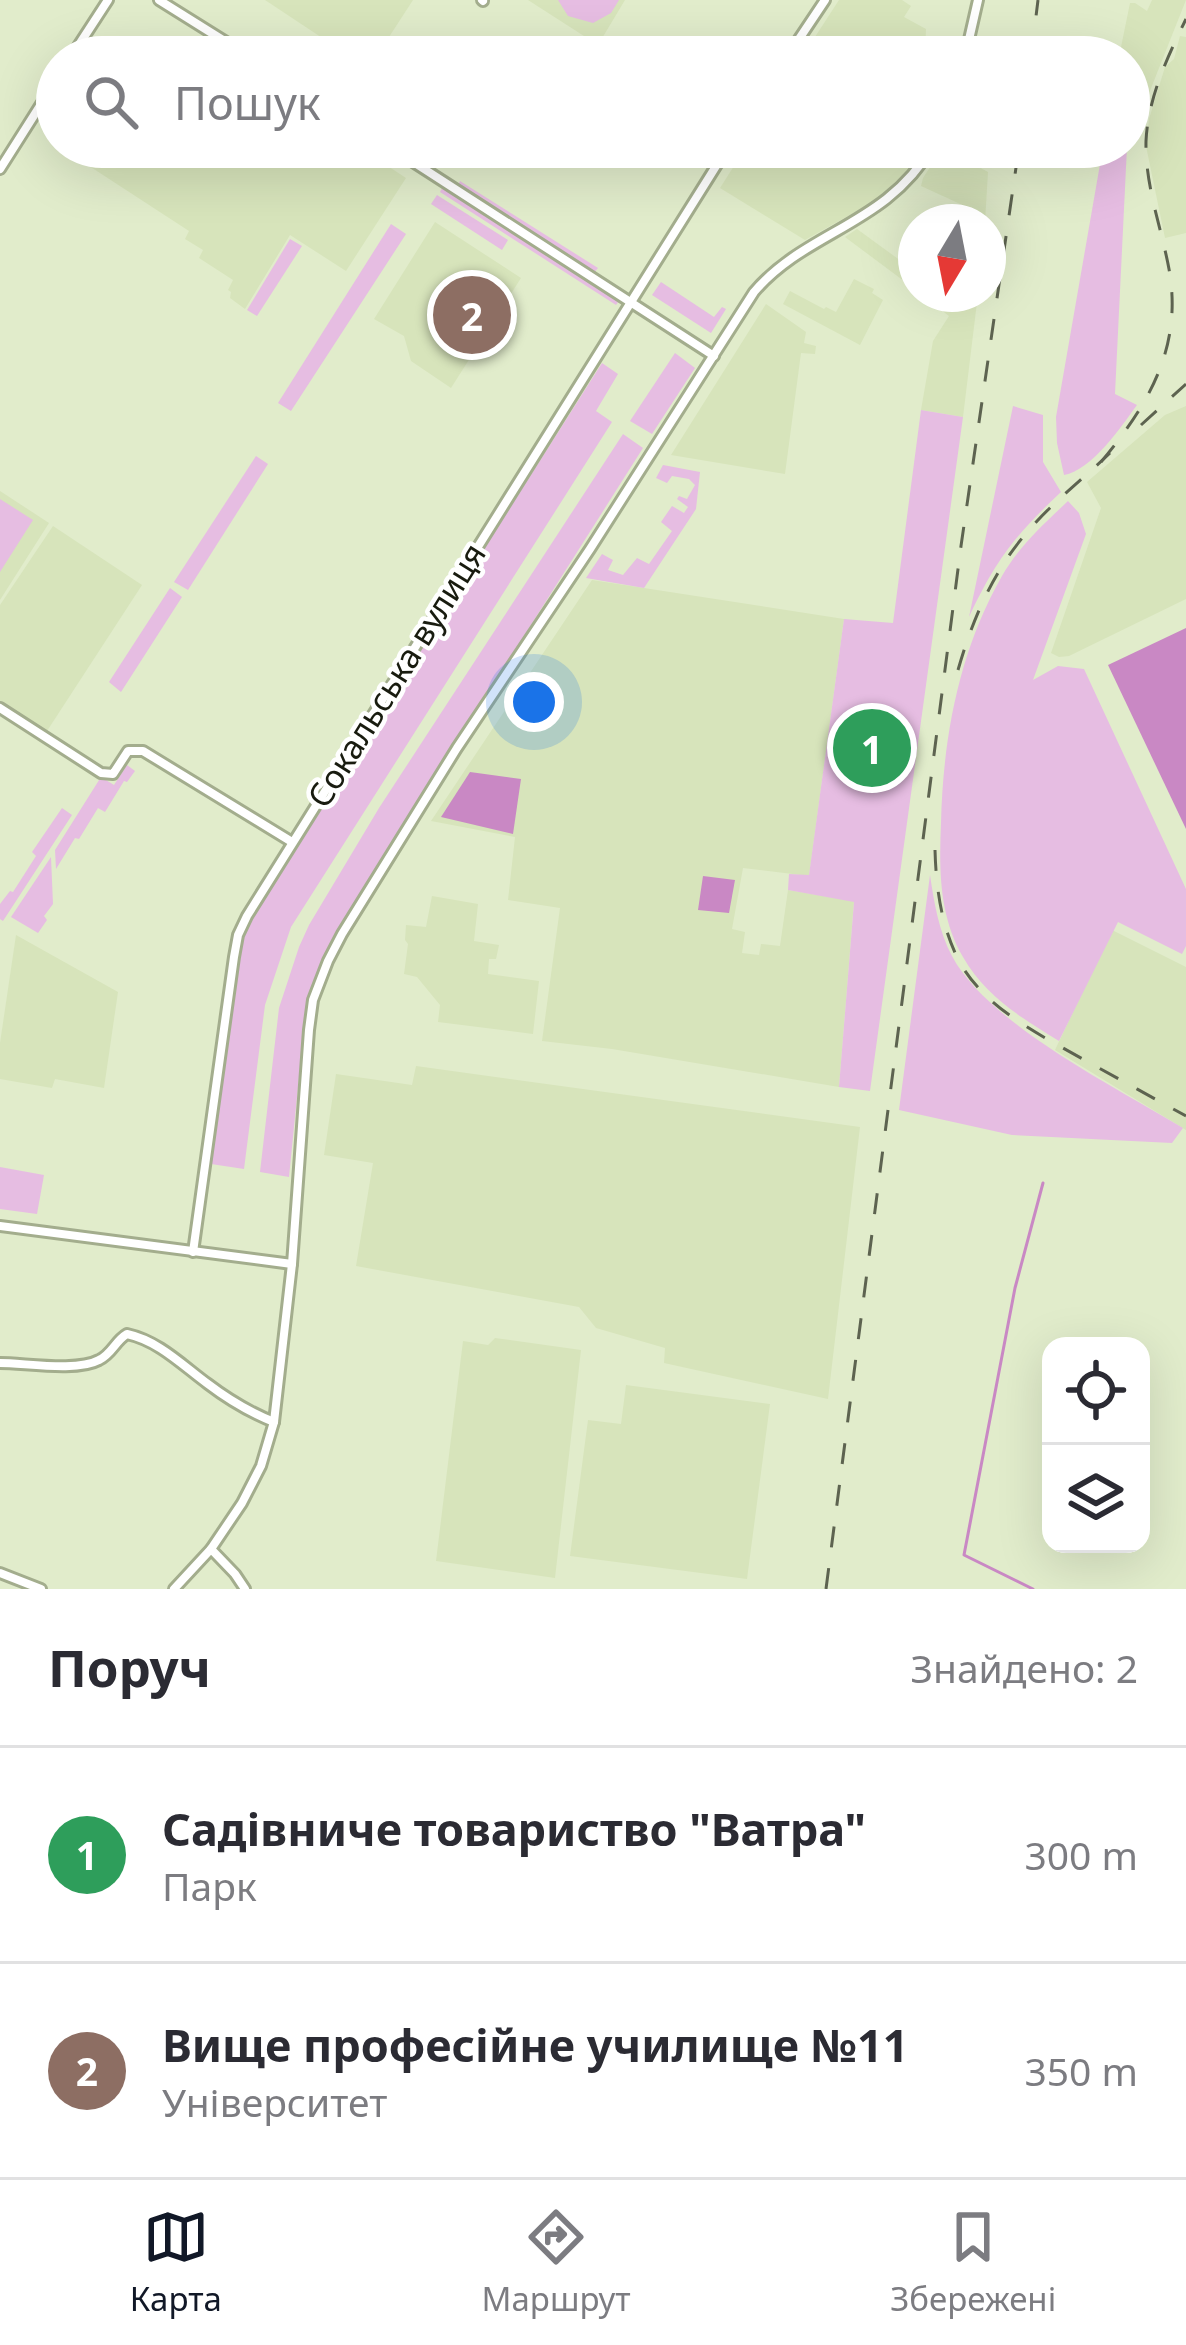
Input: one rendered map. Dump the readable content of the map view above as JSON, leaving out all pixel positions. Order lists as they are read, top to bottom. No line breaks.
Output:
{"streets":{"street":["Сокальська вулиця"]},"north":"bottom","page":{"search":"Пошук","pins":["2","1"],"heading":["Поруч","Знайдено: 2"],"list":[{"mark":"1","name":"Садівниче товариство \"Ватра\"","note":"Парк","value":"300 m"},{"mark":"2","name":"Вище професійне училище №11","note":"Університет","value":"350 m"}],"nav":["Карта","Маршрут","Збережені"]}}
